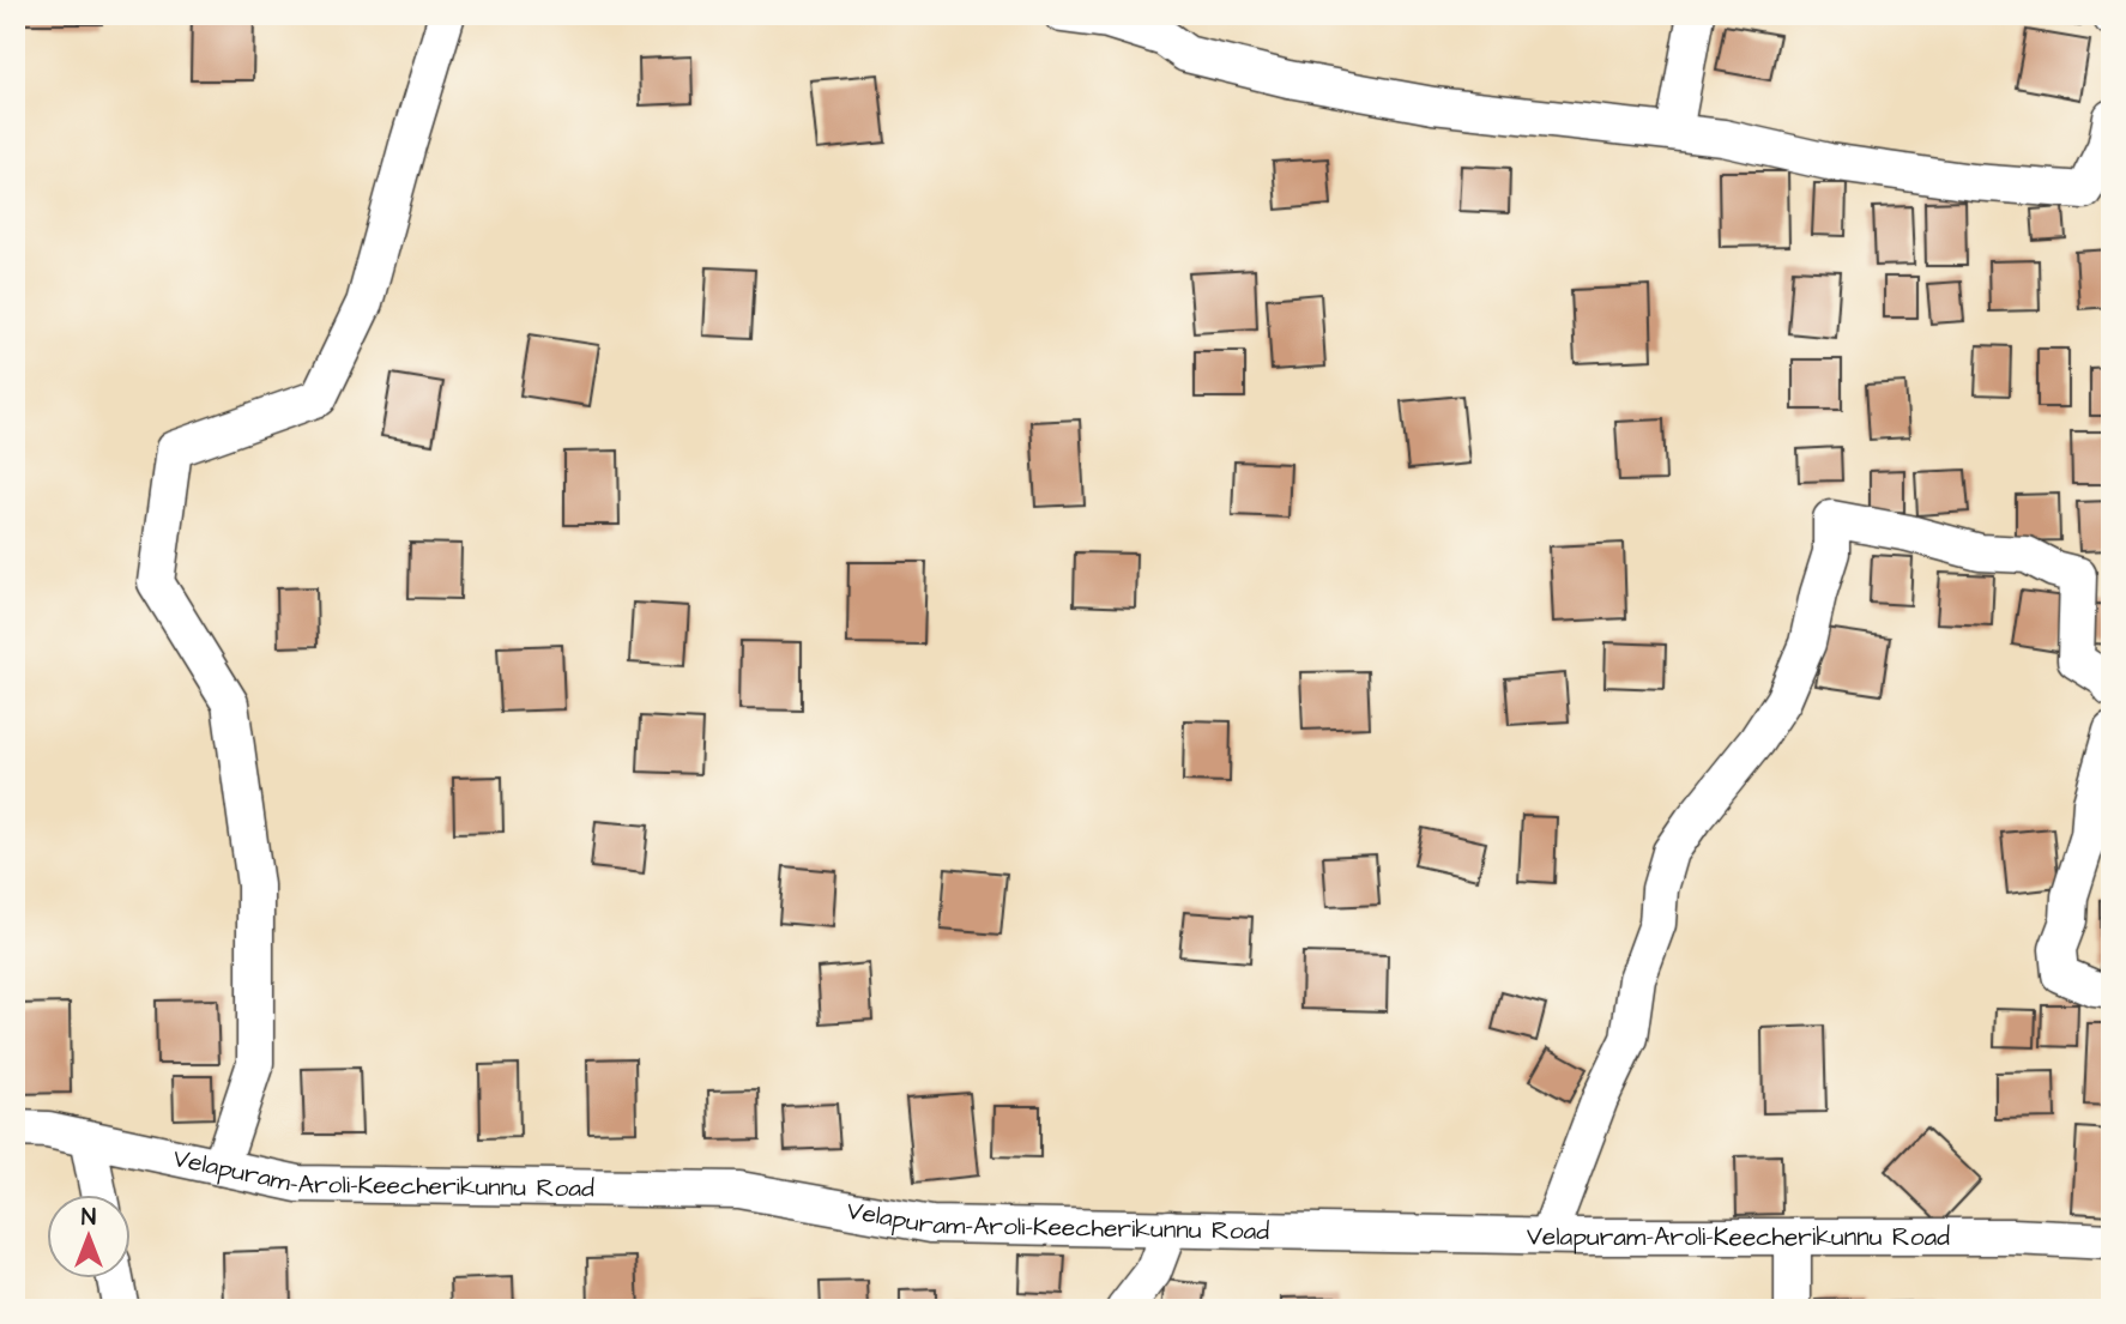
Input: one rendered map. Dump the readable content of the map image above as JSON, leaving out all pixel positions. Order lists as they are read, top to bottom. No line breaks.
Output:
{"streets":{"street":["Velapuram-Aroli-Keecherikunnu Road"]},"north":"top"}
